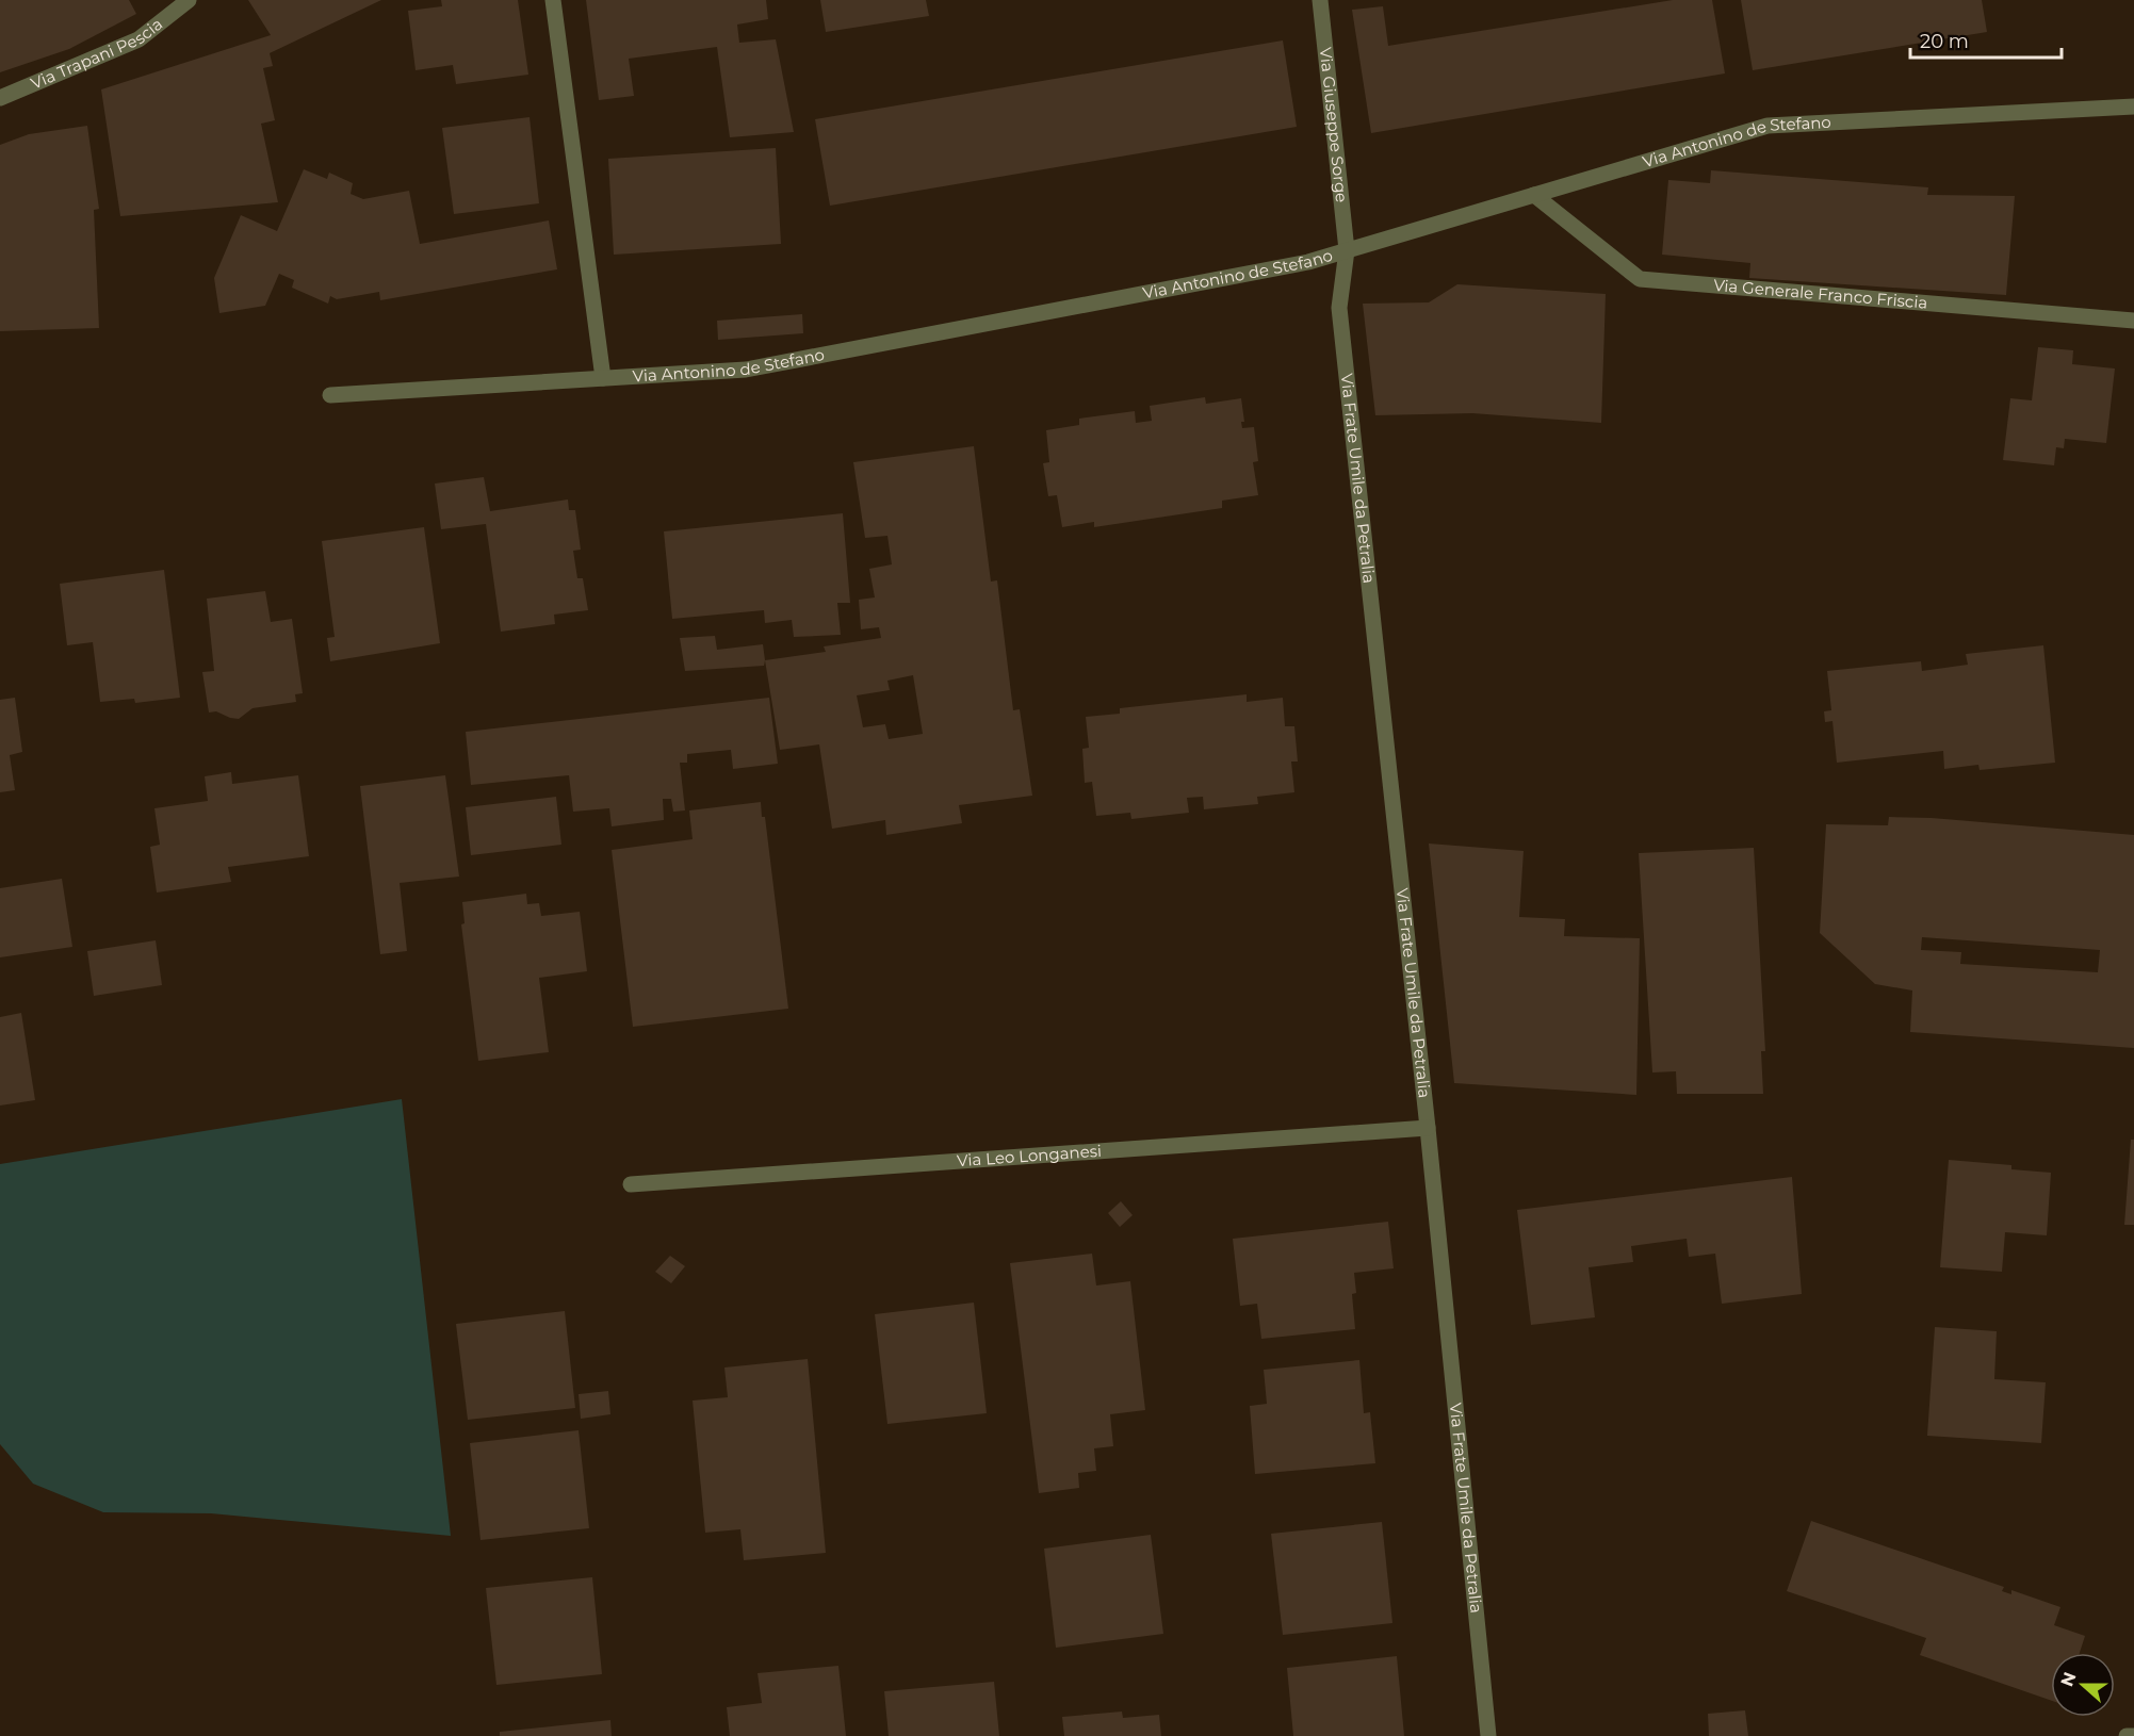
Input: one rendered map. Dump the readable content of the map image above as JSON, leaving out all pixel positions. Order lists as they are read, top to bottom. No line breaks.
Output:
{"streets":{"street":["Via Trapani Pescia","Via Giuseppe Sorge","Via Antonino de Stefano","Via Generale Franco Friscia","Via Frate Umile da Petralia","Via Leo Longanesi"]},"crossings":[["Via Giuseppe Sorge","Via Antonino de Stefano"],["Via Giuseppe Sorge","Via Frate Umile da Petralia"],["Via Antonino de Stefano","Via Generale Franco Friscia"],["Via Antonino de Stefano","Via Frate Umile da Petralia"],["Via Frate Umile da Petralia","Via Leo Longanesi"]],"scale_bar":"20 m","north":"left"}
